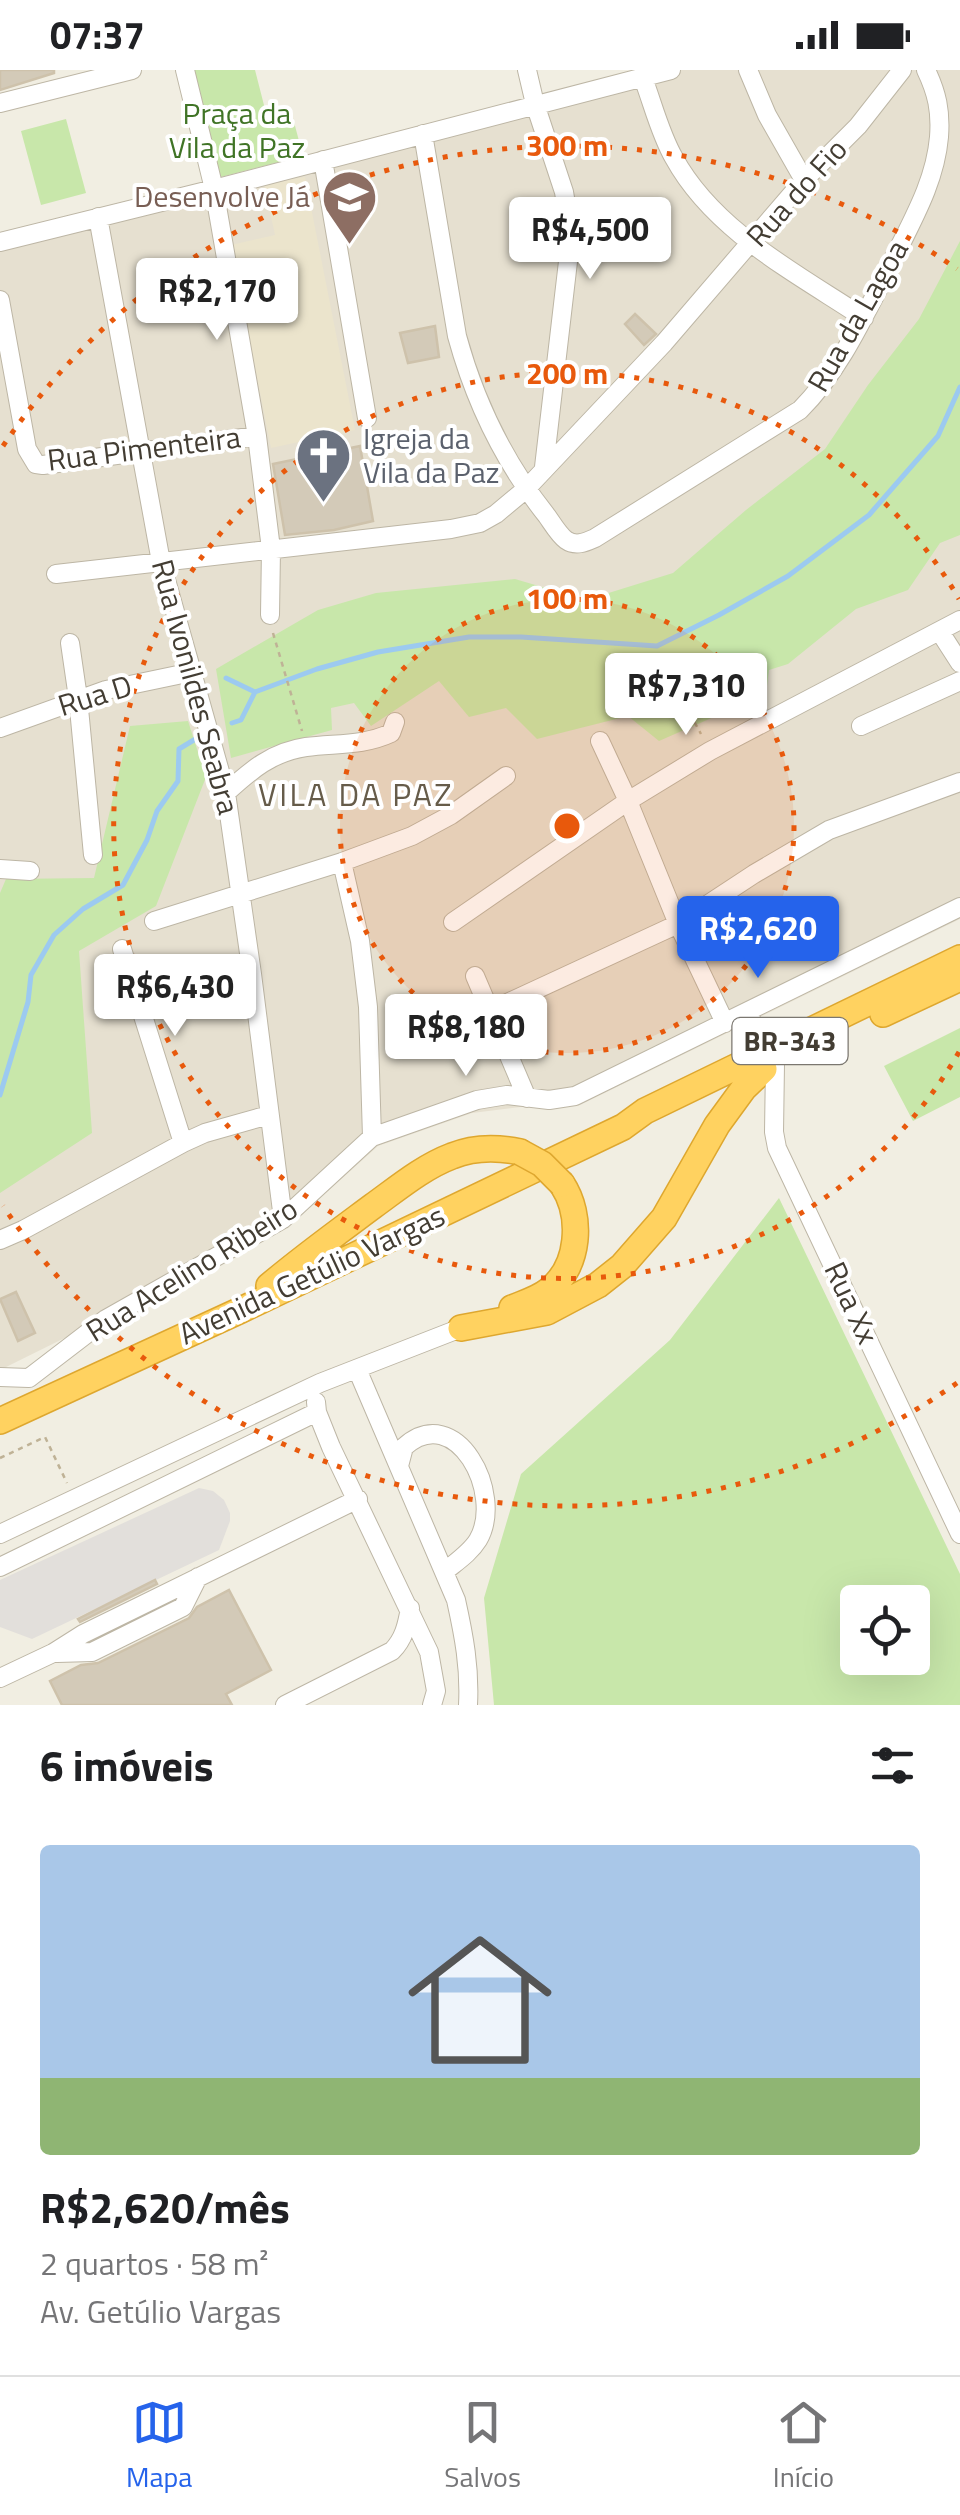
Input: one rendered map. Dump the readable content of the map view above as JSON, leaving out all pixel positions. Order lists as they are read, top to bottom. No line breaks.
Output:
{"streets":{"highway":["BR-343","Avenida Getúlio Vargas"],"street":["Rua do Fio","Rua da Lagoa","Rua Pimenteira","Rua Ivonildes Seabra","Rua D","Rua Acelino Ribeiro","Rua Xx"]},"crossings":[["Rua do Fio","Rua da Lagoa"],["Rua do Fio","Rua Ivonildes Seabra"],["Rua Pimenteira","Rua Ivonildes Seabra"],["Rua Ivonildes Seabra","Rua D"],["Rua Ivonildes Seabra","Rua Acelino Ribeiro"],["Avenida Getúlio Vargas","Rua Xx"]],"districts":["VILA DA PAZ"],"parks":["Praça da Vila da Paz"],"places":{"school or university":["Desenvolve Já"],"church":["Igreja da Vila da Paz"]},"page":{"status":"07:37","price":["R$4,500","R$2,170","R$7,310","R$2,620","R$6,430","R$8,180"],"heading":"6 imóveis","list":[{"name":"R$2,620/mês","note":"2 quartos · 58 m² · Av. Getúlio Vargas"}],"tabs":["Mapa","Salvos","Início"]},"rings":["300 m","200 m","100 m"]}
